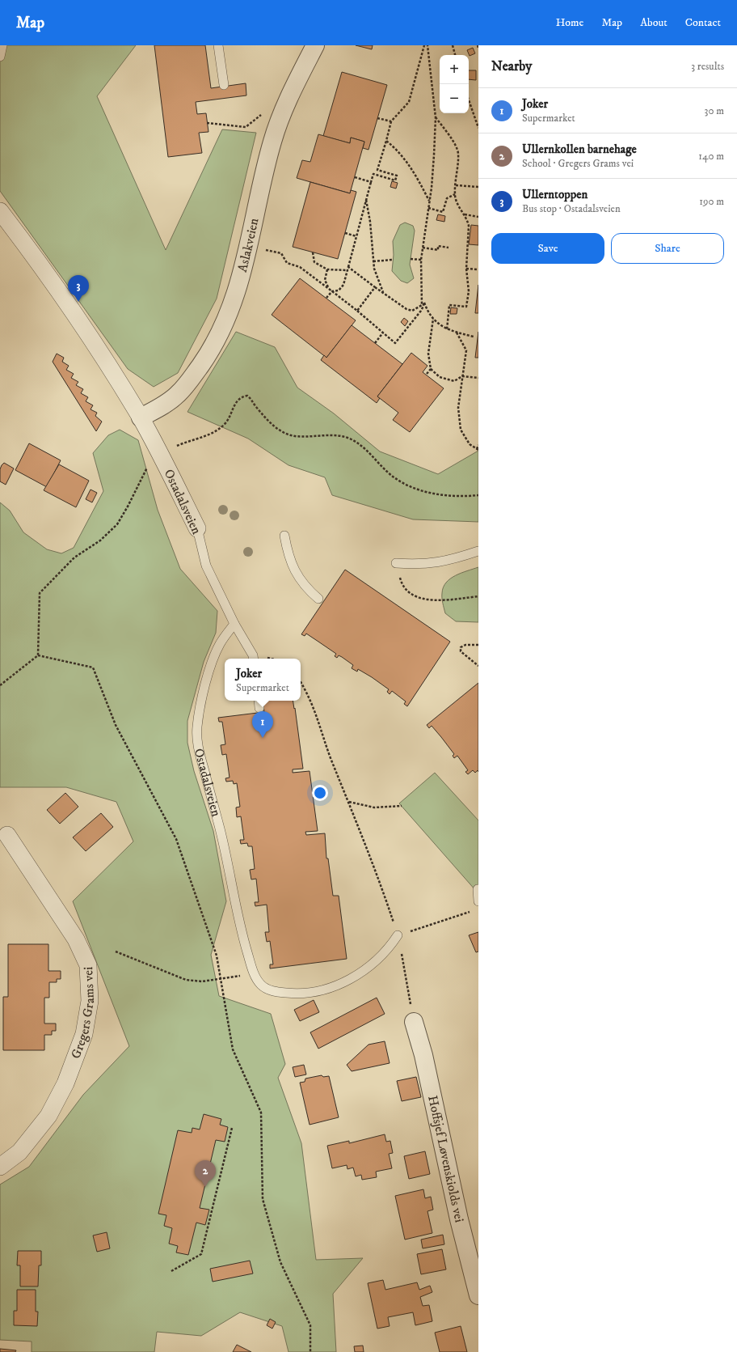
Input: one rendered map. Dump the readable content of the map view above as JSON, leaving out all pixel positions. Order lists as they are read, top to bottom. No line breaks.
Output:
{"streets":{"street":["Aslakveien","Ostadalsveien","Gregers Grams vei","Hoffsjef Løvenskiolds vei"]},"crossings":[["Aslakveien","Ostadalsveien"]],"page":{"header":"Map","nav":["Home","Map","About","Contact"],"heading":["Nearby","3 results"],"map_buttons":["+","−"],"list":[{"mark":"1","name":"Joker","note":"Supermarket","value":"30 m"},{"mark":"2","name":"Ullernkollen barnehage","note":"School · Gregers Grams vei","value":"140 m"},{"mark":"3","name":"Ullerntoppen","note":"Bus stop · Ostadalsveien","value":"190 m"}],"buttons":["Save","Share"],"pins":["3","1","2"],"popup":["Joker","Supermarket"]}}
